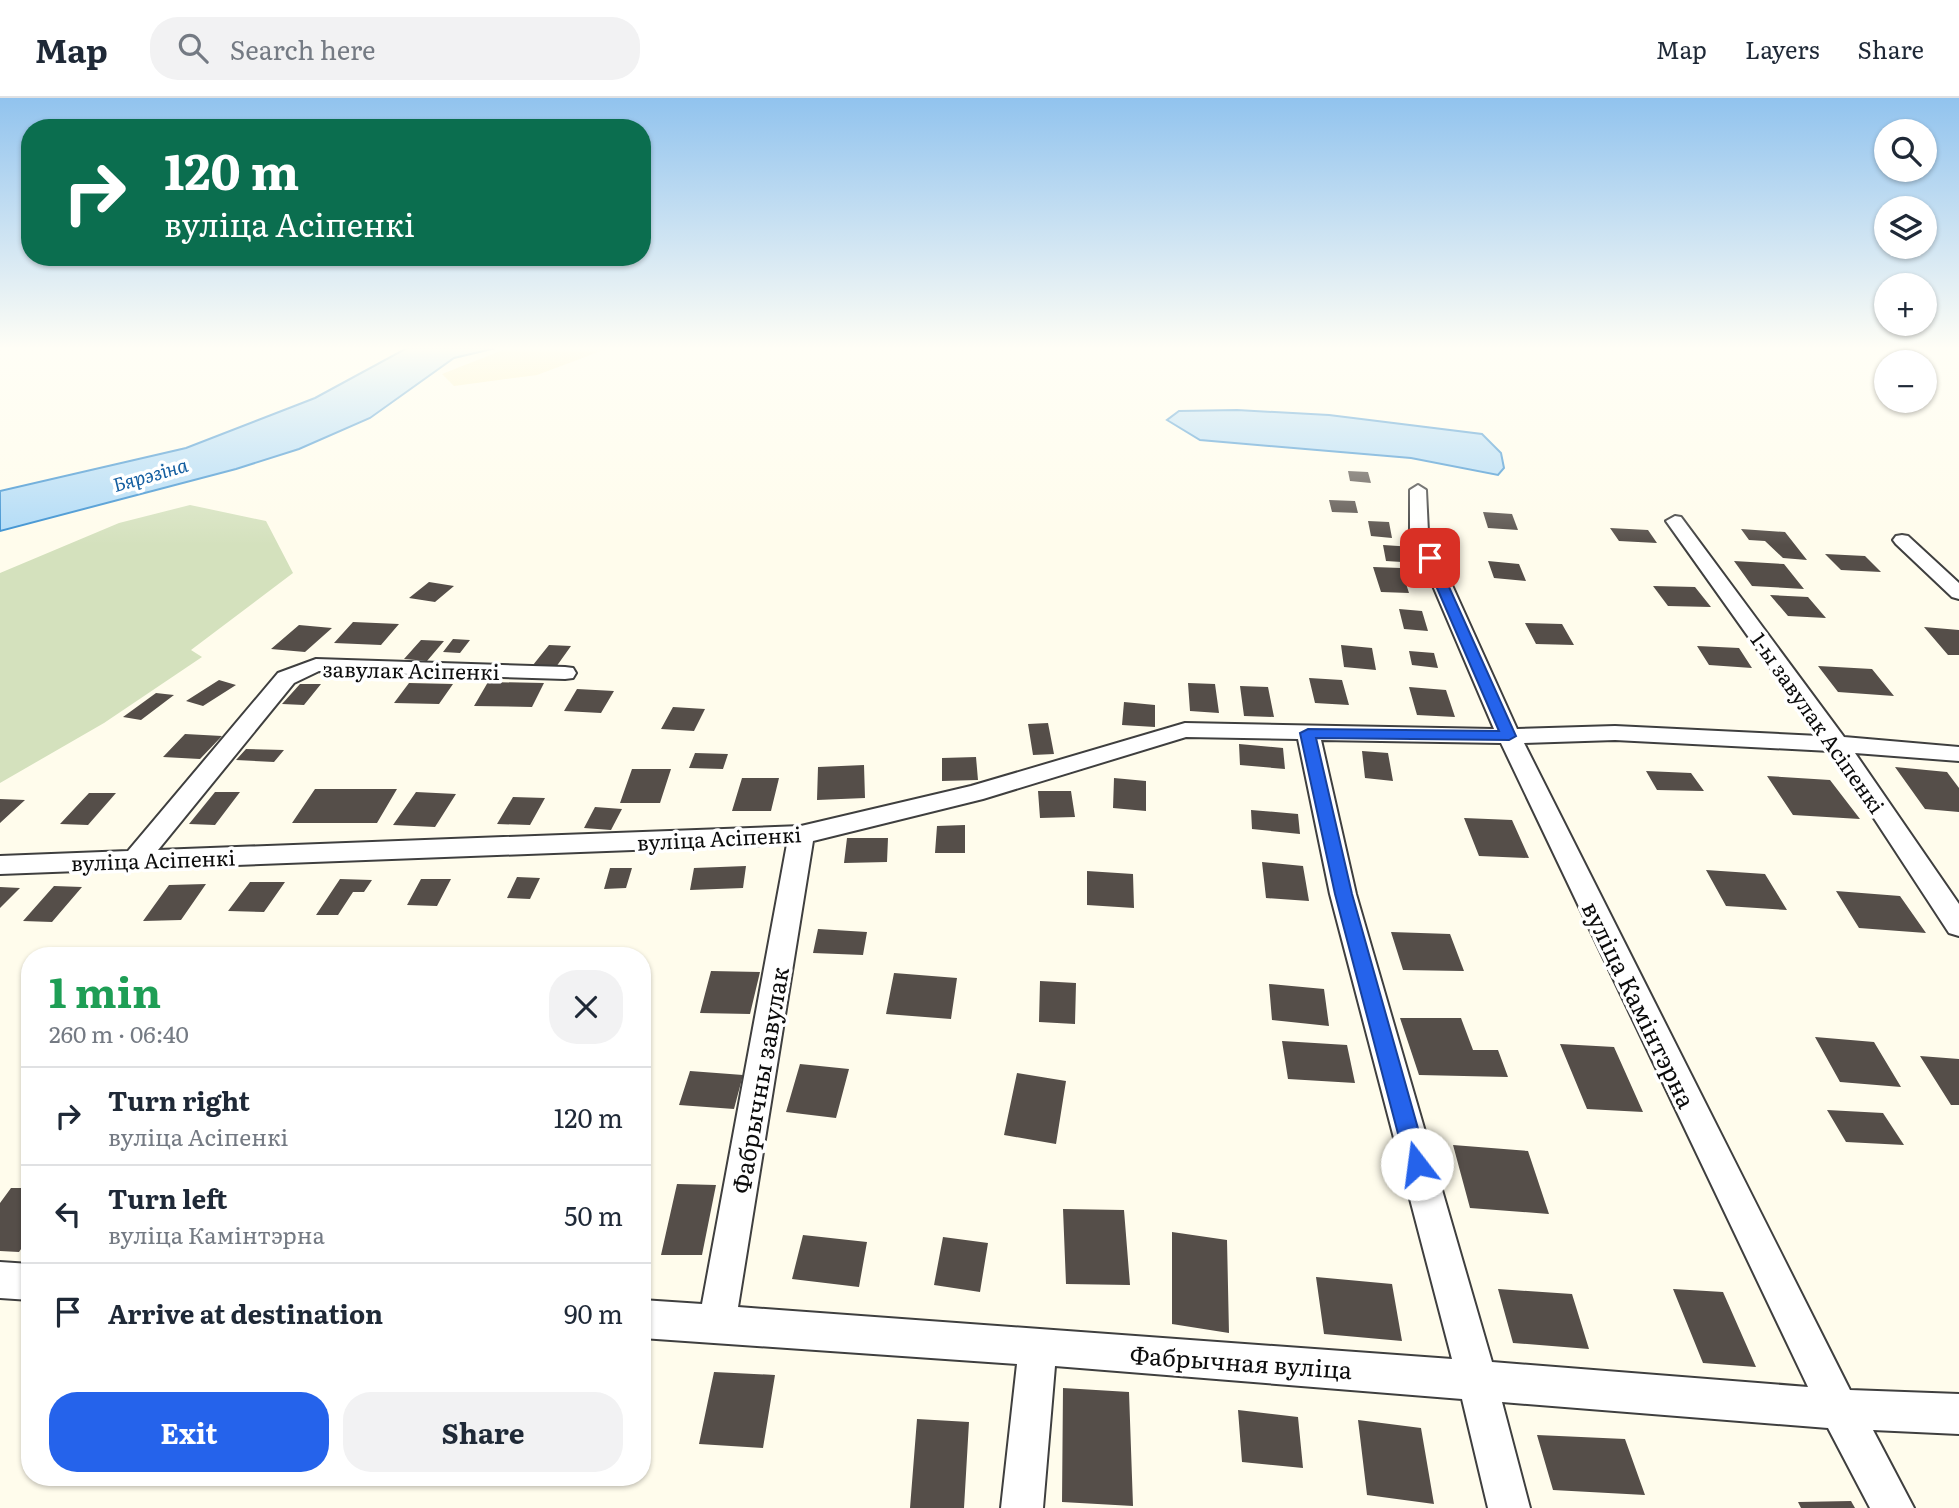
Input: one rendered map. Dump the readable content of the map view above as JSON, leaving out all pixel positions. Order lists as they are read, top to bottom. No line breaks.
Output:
{"streets":{"street":["завулак Асіпенкі","1-ы завулак Асіпенкі","вуліца Асіпенкі","вуліца Камінтэрна","Фабрычны завулак","Фабрычная вуліца"]},"crossings":[["завулак Асіпенкі","вуліца Асіпенкі"],["1-ы завулак Асіпенкі","вуліца Асіпенкі"],["вуліца Асіпенкі","вуліца Камінтэрна"],["вуліца Асіпенкі","Фабрычны завулак"],["вуліца Камінтэрна","Фабрычная вуліца"],["Фабрычны завулак","Фабрычная вуліца"]],"water":["Бярэзіна"],"page":{"header":"Map","search":"Search here","nav":["Map","Layers","Share"],"map_buttons":["+","−"],"turn":["120 m","вуліца Асіпенкі"],"heading":["1 min","260 m · 06:40"],"list":[{"name":"Turn right","note":"вуліца Асіпенкі","value":"120 m"},{"name":"Turn left","note":"вуліца Камінтэрна","value":"50 m"},{"name":"Arrive at destination","value":"90 m"}],"buttons":["Exit","Share"]}}
